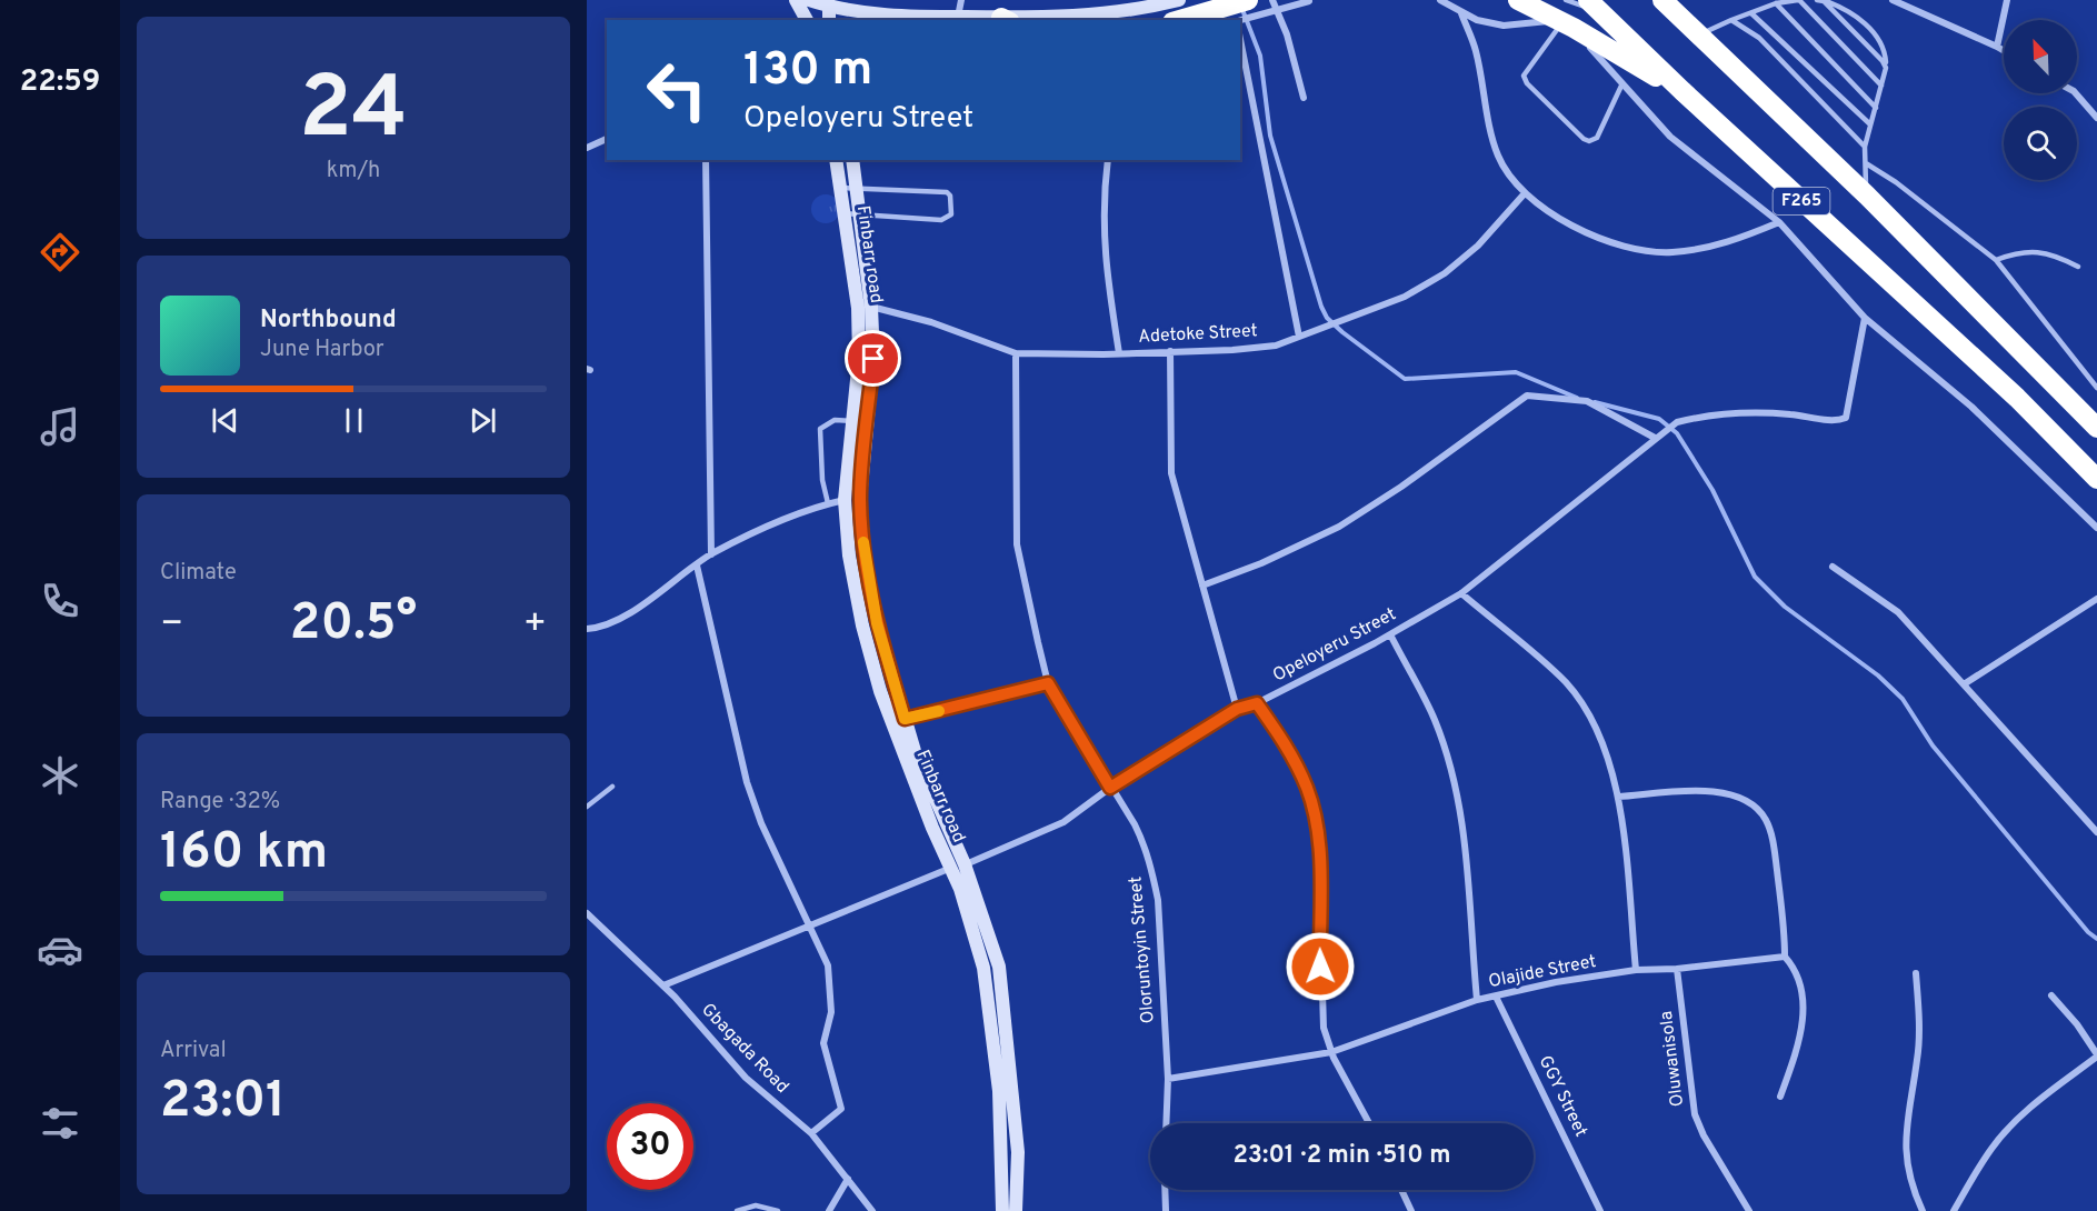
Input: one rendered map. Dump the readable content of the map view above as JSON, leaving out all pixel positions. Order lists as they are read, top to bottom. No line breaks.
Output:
{"streets":{"highway":["F265"],"main road":["Finbarr road"],"street":["Adetoke Street","Opeloyeru Street","Oloruntoyin Street","Olajide Street","Gbagada Road","Oluwanisola","GGY Street"]},"crossings":[["Finbarr road","Adetoke Street"],["Finbarr road","Opeloyeru Street"],["Adetoke Street","Oloruntoyin Street"],["Opeloyeru Street","Oloruntoyin Street"],["Opeloyeru Street","Gbagada Road"],["Oloruntoyin Street","Olajide Street"],["Olajide Street","Oluwanisola"],["Olajide Street","GGY Street"]],"north":"top left","page":{"tabs":"22:59","tile":[["24","km/h"],"Climate",["Range · 32%","160 km"],["Arrival","23:01"]],"turn":["130 m","Opeloyeru Street"],"song":["Northbound","June Harbor"],"heat":["−","20.5°","+"],"limit":"30","trip":"23:01 · 2 min · 510 m"}}
